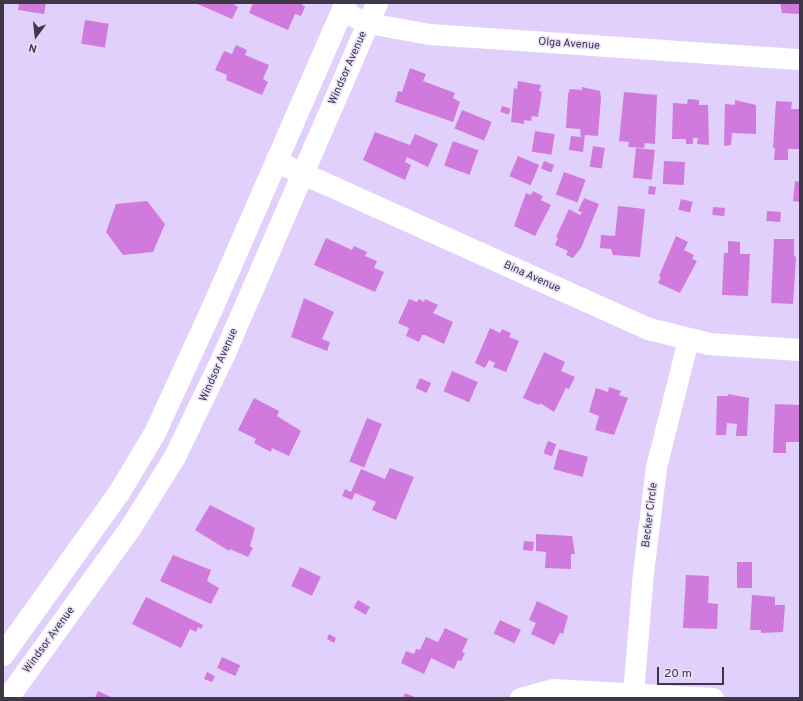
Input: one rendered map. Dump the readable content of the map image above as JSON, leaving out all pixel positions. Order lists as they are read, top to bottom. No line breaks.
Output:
{"streets":{"main road":["Windsor Avenue","Bina Avenue"],"street":["Olga Avenue","Becker Circle"]},"crossings":[["Olga Avenue","Windsor Avenue"],["Windsor Avenue","Bina Avenue"],["Bina Avenue","Becker Circle"]],"scale_bar":"20 m","north":"bottom"}
